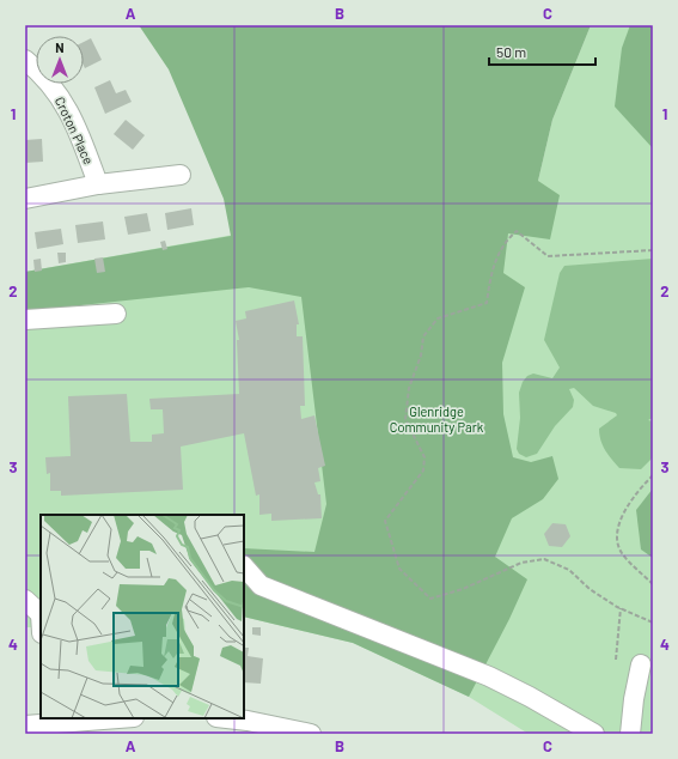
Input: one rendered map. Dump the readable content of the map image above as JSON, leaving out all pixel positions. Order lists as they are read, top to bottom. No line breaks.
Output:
{"streets":{"street":["Croton Place"]},"parks":["Glenridge Community Park"],"scale_bar":"50 m","north":"top","grid":{"columns":["A","B","C"],"rows":["1","2","3","4"]}}
